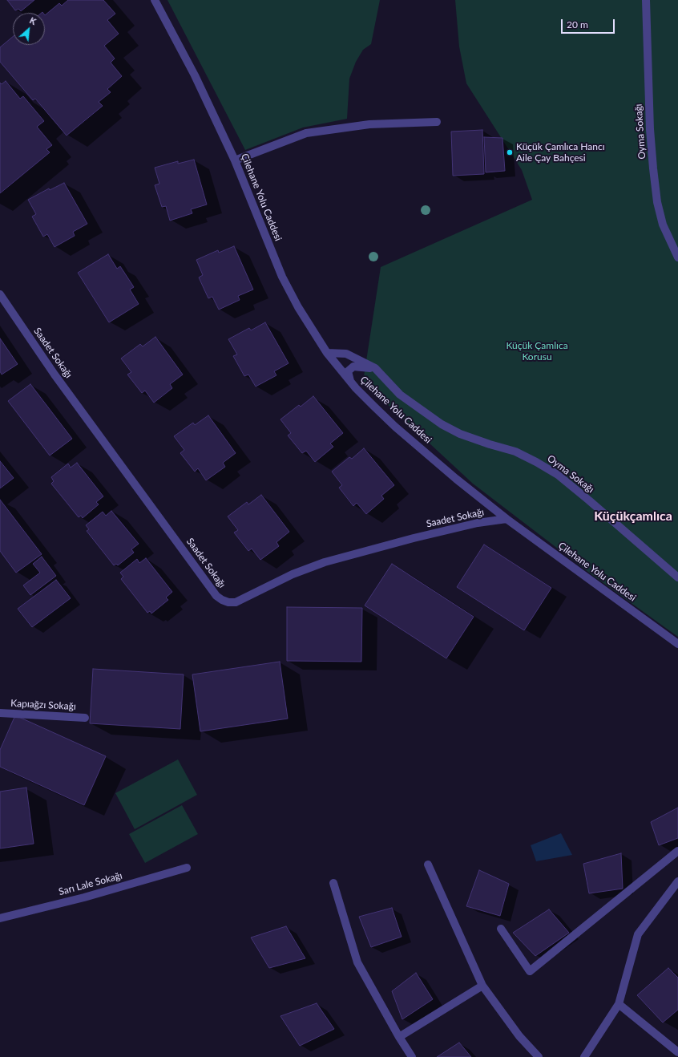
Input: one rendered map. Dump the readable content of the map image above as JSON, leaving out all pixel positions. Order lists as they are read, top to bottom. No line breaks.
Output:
{"streets":{"street":["Oyma Sokağı","Çilehane Yolu Caddesi","Saadet Sokağı","Kapıağzı Sokağı","Sarı Lale Sokağı"]},"crossings":[["Oyma Sokağı","Çilehane Yolu Caddesi"],["Çilehane Yolu Caddesi","Saadet Sokağı"]],"districts":["Küçükçamlıca"],"parks":["Küçük Çamlıca Korusu"],"places":["Küçük Çamlıca Hancı Aile Çay Bahçesi"],"scale_bar":"20 m","north":"top right"}
